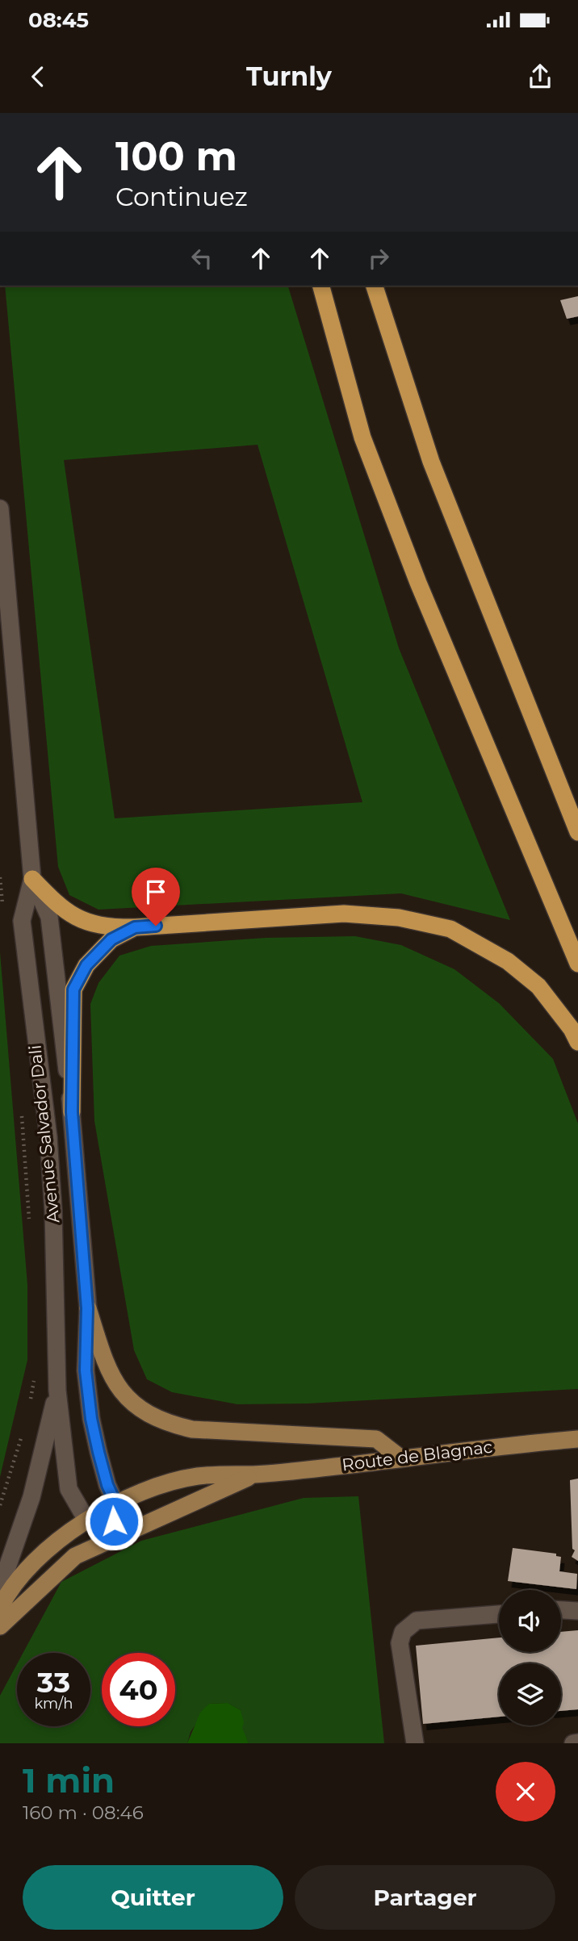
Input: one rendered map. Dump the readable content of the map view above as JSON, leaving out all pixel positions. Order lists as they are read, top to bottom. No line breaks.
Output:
{"streets":{"main road":["Route de Blagnac"],"street":["Avenue Salvador Dali"]},"crossings":[["Avenue Salvador Dali","Route de Blagnac"]],"page":{"status":"08:45","header":"Turnly","turn":["100 m","Continuez"],"speed":"33 km/h","limit":"40","heading":["1 min","160 m · 08:46"],"buttons":["Quitter","Partager"]}}
